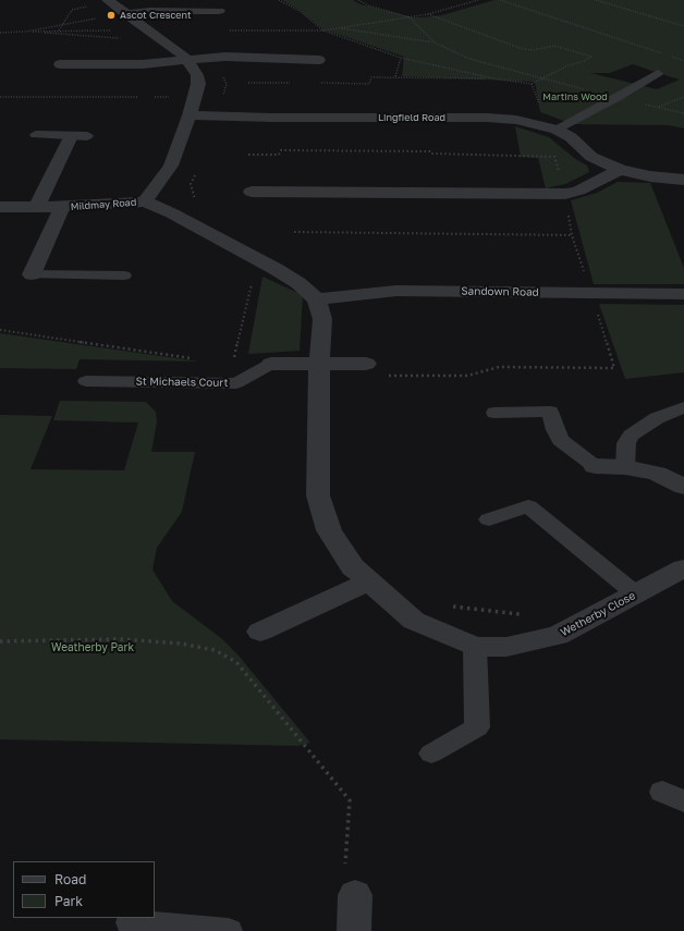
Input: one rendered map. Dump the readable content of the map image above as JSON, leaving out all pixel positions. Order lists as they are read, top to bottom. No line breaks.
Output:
{"streets":{"street":["Lingfield Road","Mildmay Road","Sandown Road","Wetherby Close"],"lane":["St Michaels Court"]},"parks":["Martins Wood","Weatherby Park"],"places":["Ascot Crescent"],"legend":["Road","Park"]}
